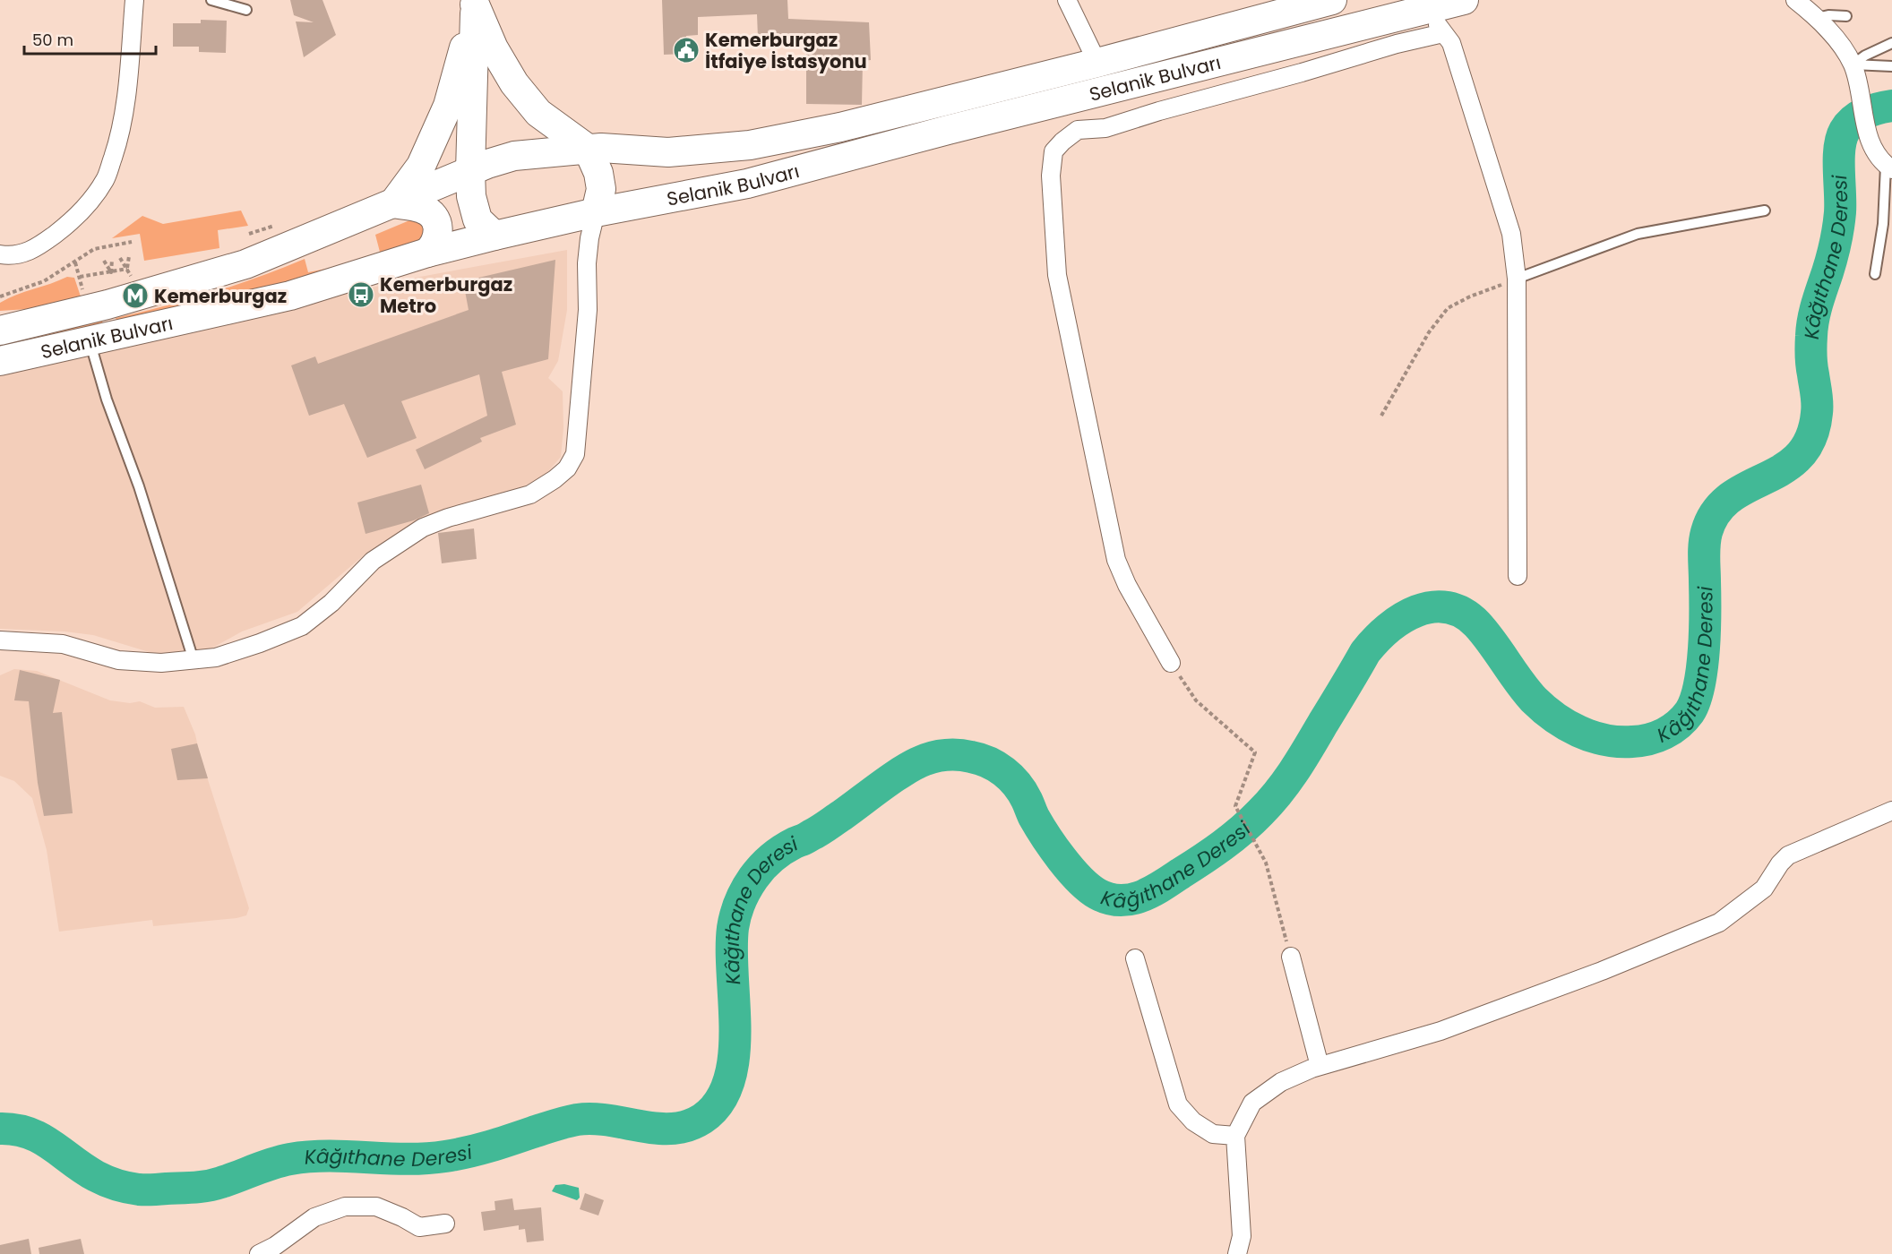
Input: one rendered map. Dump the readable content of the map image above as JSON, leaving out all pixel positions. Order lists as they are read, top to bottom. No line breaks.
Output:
{"streets":{"main road":["Selanik Bulvarı"]},"water":["Kâğıthane Deresi"],"places":{"public building":["Kemerburgaz İtfaiye İstasyonu"],"bus stop":["Kemerburgaz Metro"],"metro station":["Kemerburgaz"]},"scale_bar":"50 m"}
